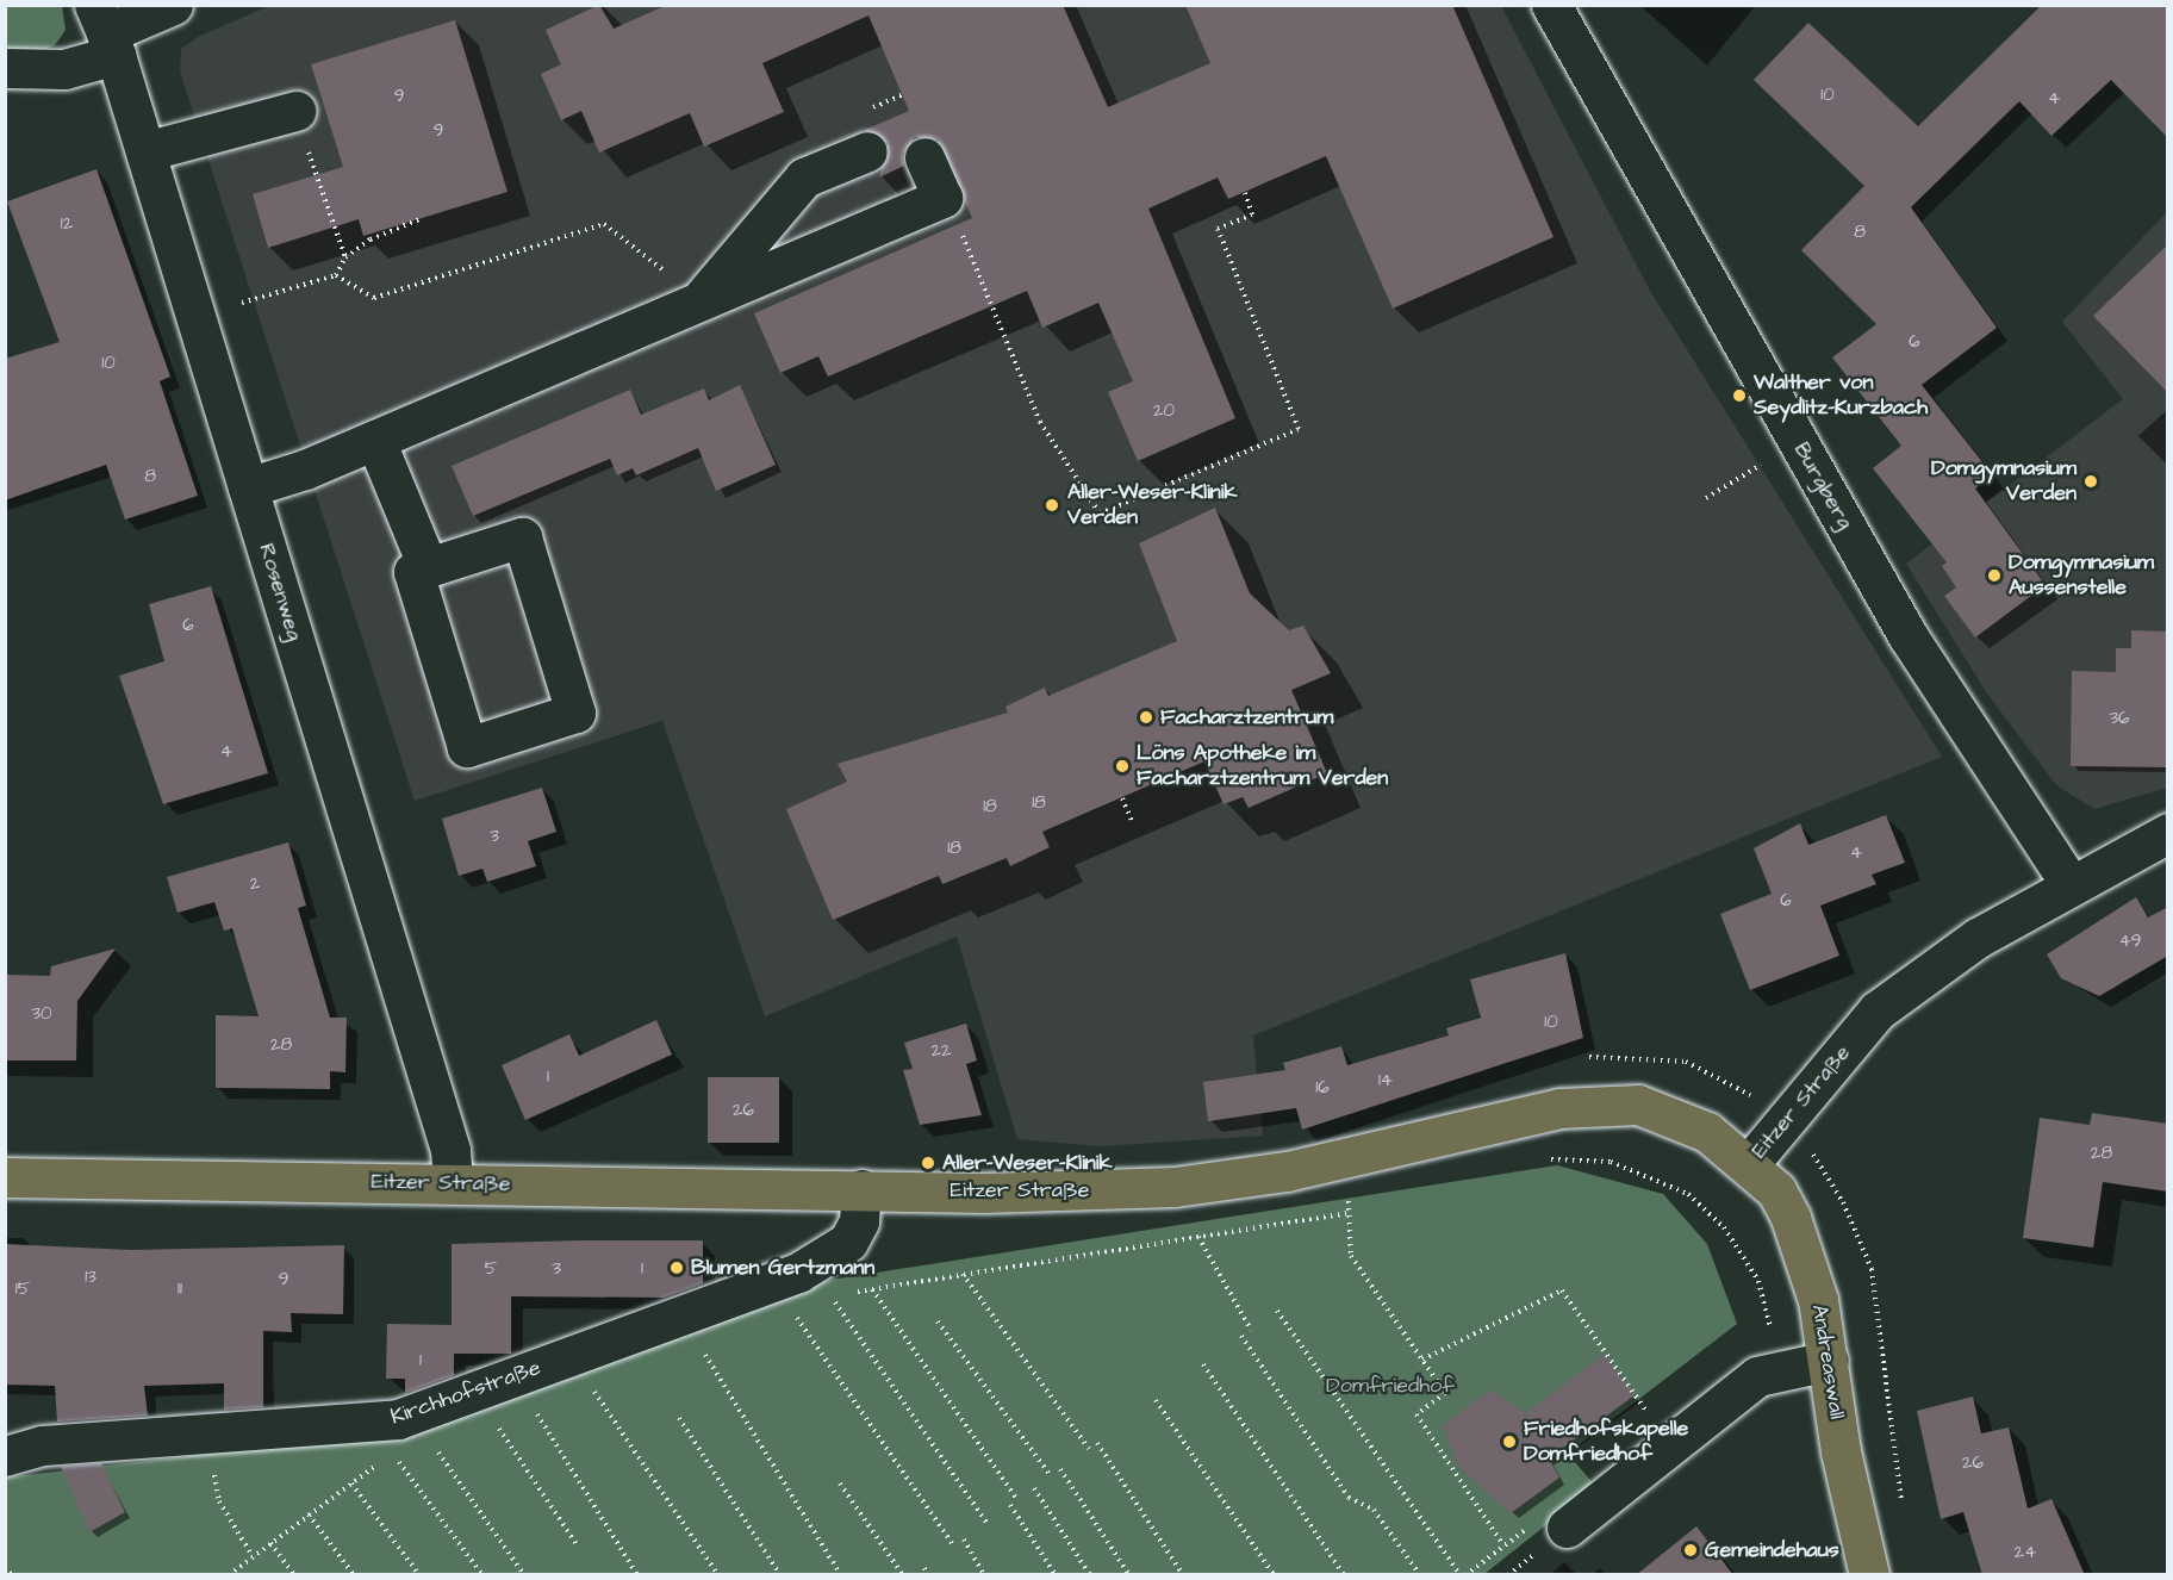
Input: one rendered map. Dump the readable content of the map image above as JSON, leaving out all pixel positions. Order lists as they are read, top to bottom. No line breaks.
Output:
{"streets":{"main road":["Eitzer Straße","Andreaswall"],"street":["Burgberg","Rosenweg","Kirchhofstraße"]},"crossings":[["Burgberg","Eitzer Straße"],["Rosenweg","Eitzer Straße"],["Eitzer Straße","Andreaswall"],["Eitzer Straße","Kirchhofstraße"]],"parks":["Domfriedhof"],"places":["Walther von Seydlitz-Kurzbach","Domgymnasium Verden","Aller-Weser-Klinik Verden","Domgymnasium Aussenstelle","Facharztzentrum","Löns Apotheke im Facharztzentrum Verden","Aller-Weser-Klinik","Blumen Gertzmann","Friedhofskapelle Domfriedhof","Gemeindehaus"],"house_numbers":["10","9","4","9","12","8","6","10","20","8","6","36","4","18","18","3","18","4","2","6","49","30","10","28","22","1","14","16","26","28","5","3","1","13","9","15","11","1","26","24"]}
